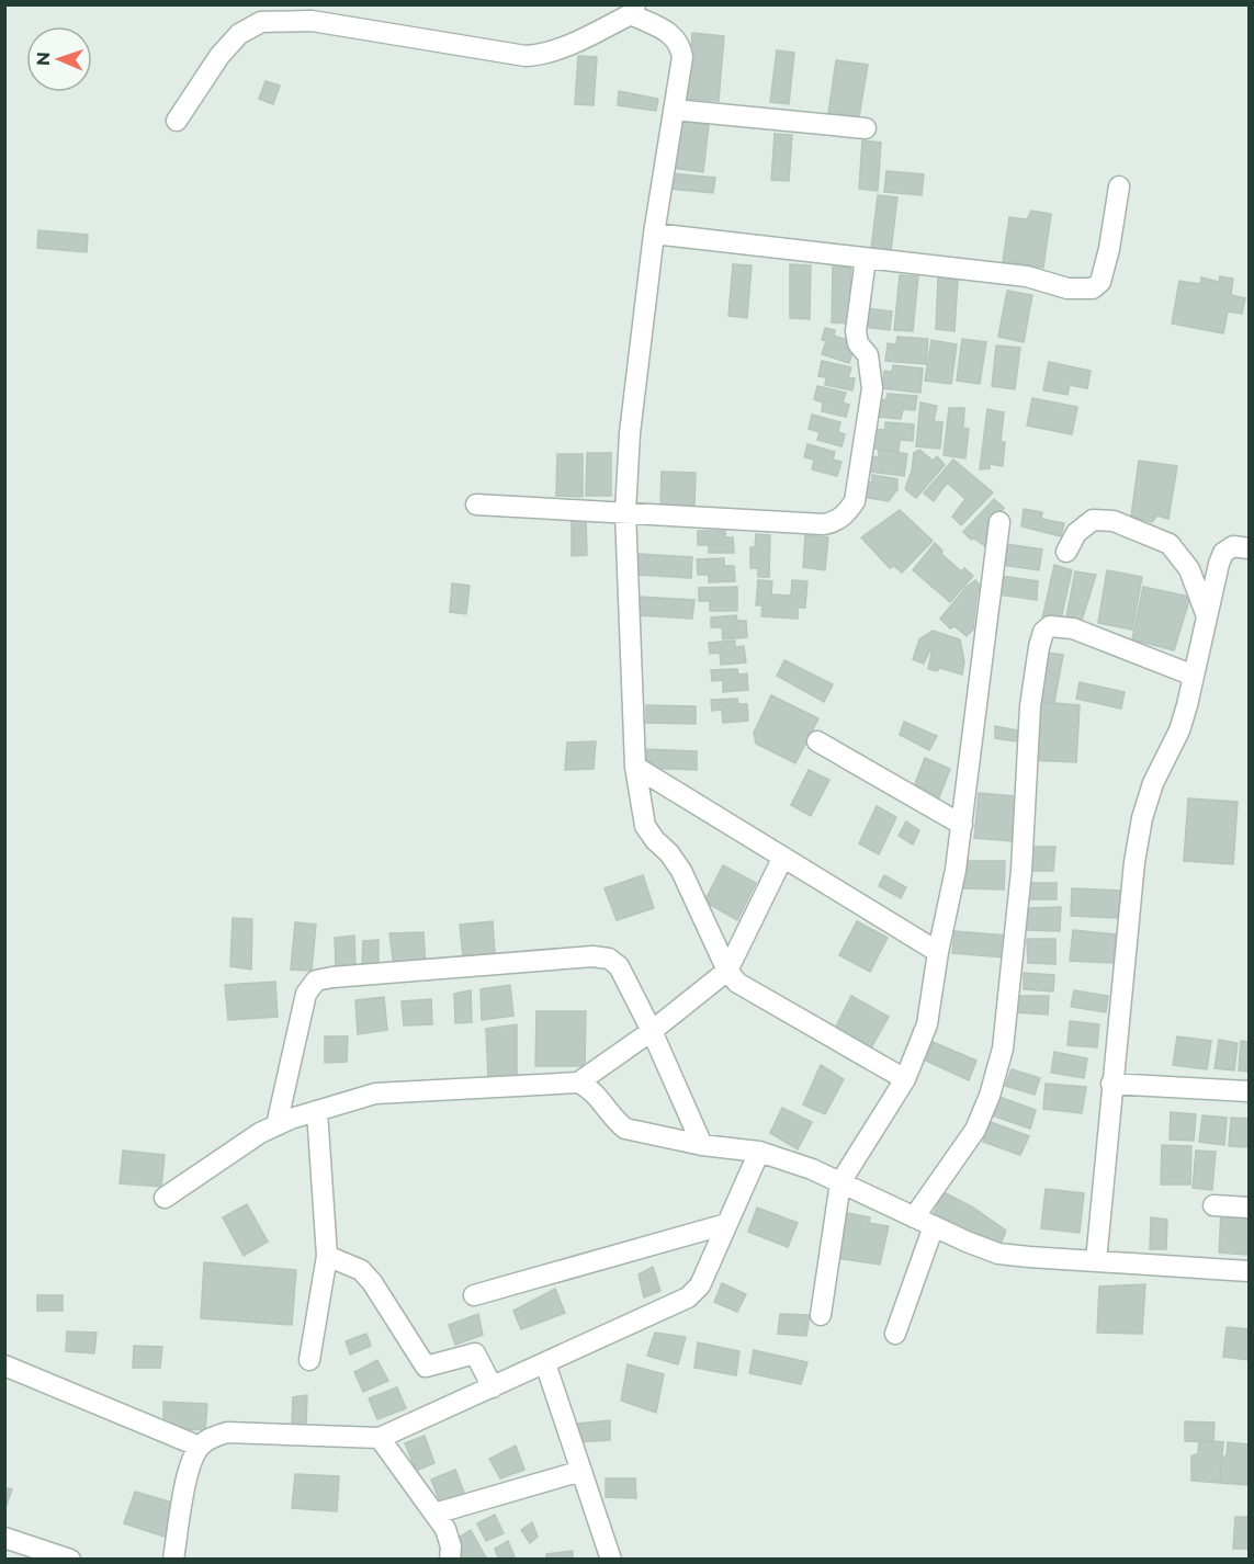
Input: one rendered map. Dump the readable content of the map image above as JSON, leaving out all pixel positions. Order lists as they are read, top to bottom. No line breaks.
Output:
{"north":"left"}
